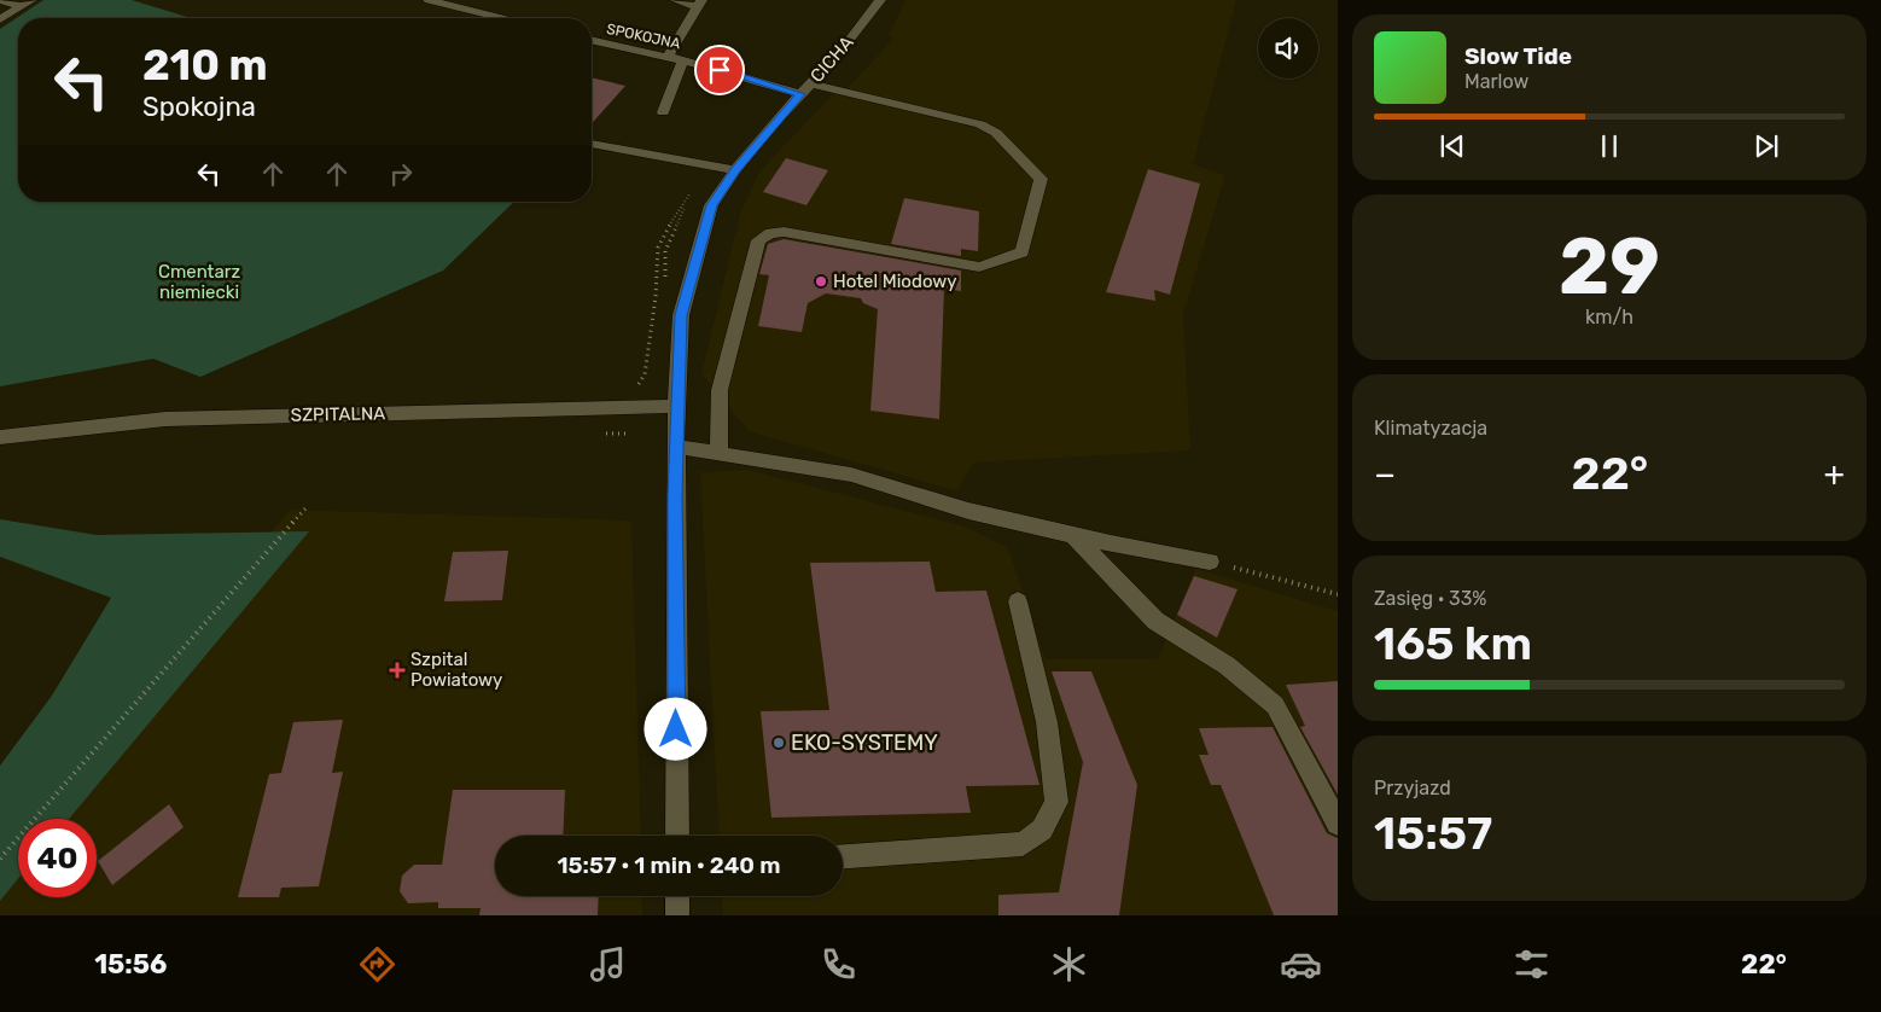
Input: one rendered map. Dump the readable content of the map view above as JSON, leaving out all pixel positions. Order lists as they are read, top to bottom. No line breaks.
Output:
{"streets":{"street":["SPOKOJNA","CICHA","SZPITALNA"]},"crossings":[["SPOKOJNA","CICHA"],["CICHA","SZPITALNA"]],"parks":["Cmentarz niemiecki"],"places":{"other":["Hotel Miodowy","EKO-SYSTEMY"],"health":["Szpital Powiatowy"]},"page":{"turn":["210 m","Spokojna"],"song":["Slow Tide","Marlow"],"tile":[["29","km/h"],"Klimatyzacja",["Zasięg · 33%","165 km"],["Przyjazd","15:57"]],"heat":["−","22°","+"],"limit":"40","trip":"15:57 · 1 min · 240 m","tabs":["15:56","22°"]}}
